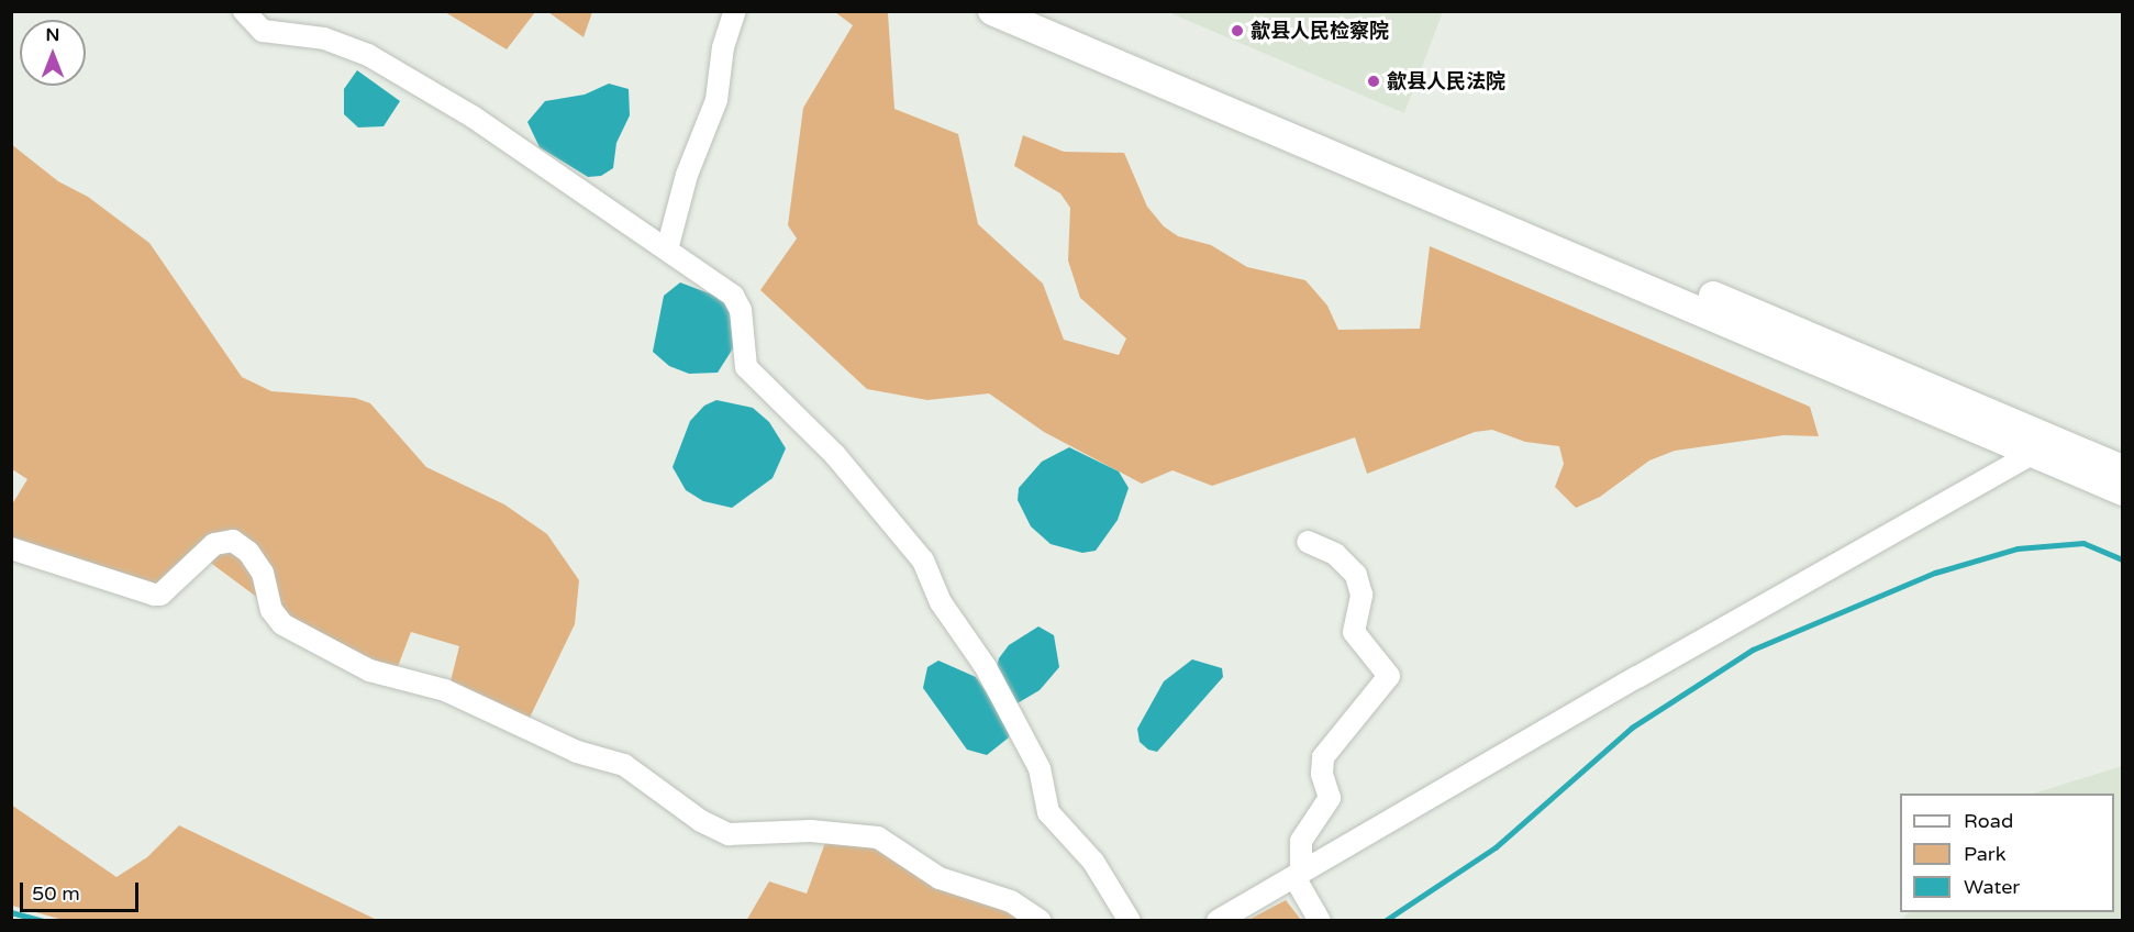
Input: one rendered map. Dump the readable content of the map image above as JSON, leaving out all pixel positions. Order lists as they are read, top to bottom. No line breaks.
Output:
{"places":["歙县人民检察院","歙县人民法院"],"legend":["Road","Park","Water"],"scale_bar":"50 m","north":"top"}
